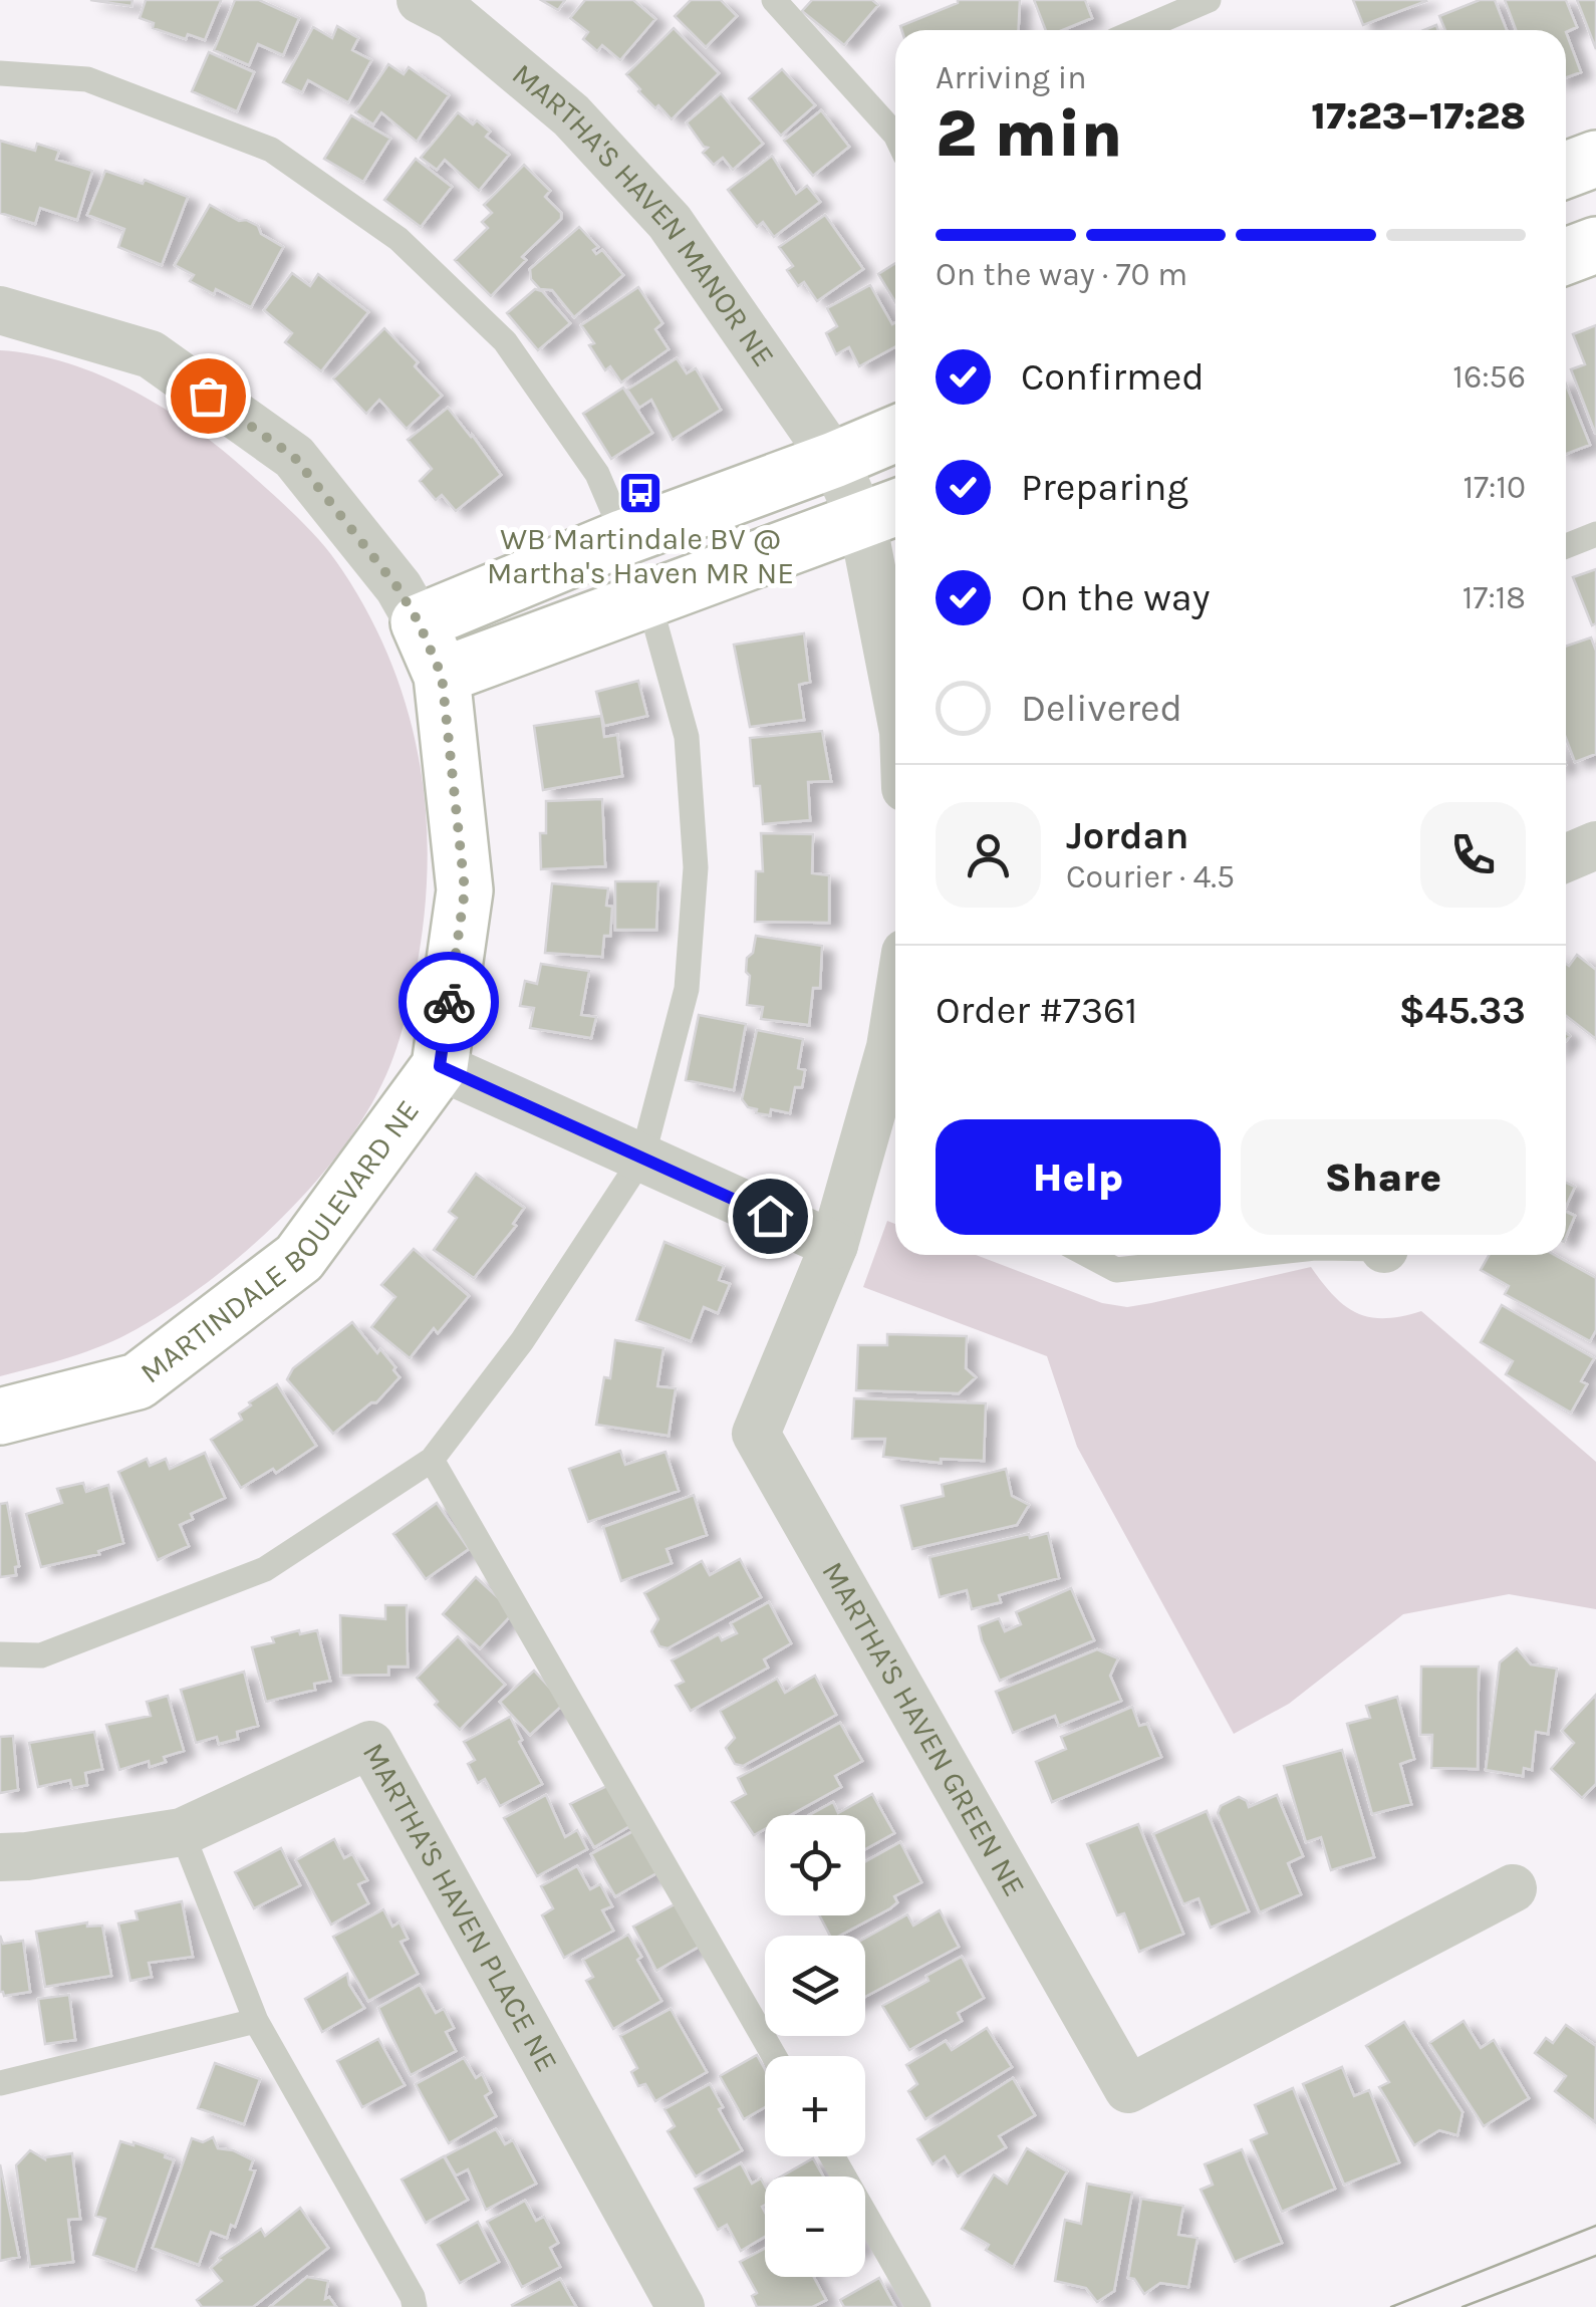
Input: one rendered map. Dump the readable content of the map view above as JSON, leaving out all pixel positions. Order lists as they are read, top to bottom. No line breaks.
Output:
{"streets":{"street":["MARTHA'S HAVEN MANOR NE","MARTINDALE BOULEVARD NE","MARTHA'S HAVEN GREEN NE","MARTHA'S HAVEN PLACE NE"]},"places":{"bus stop":["WB Martindale BV @ Martha's Haven MR NE"]},"page":{"heading":["2 min","Arriving in","17:23–17:28"],"panel":["Jordan","Courier · 4.5","Order #7361","$45.33"],"bar":"On the way · 70 m","list":[["Confirmed","16:56"],["Preparing","17:10"],["On the way","17:18"],"Delivered"],"buttons":["Help","Share"],"map_buttons":["+","−"]}}
